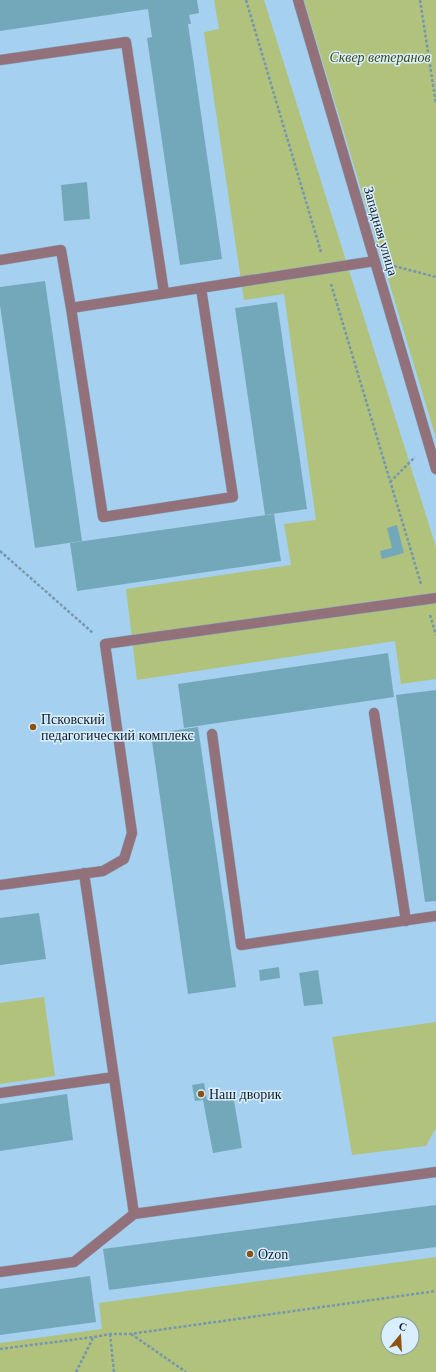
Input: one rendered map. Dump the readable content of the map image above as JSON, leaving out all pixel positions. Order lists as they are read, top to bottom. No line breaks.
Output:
{"streets":{"street":["Западная улица"]},"parks":["Сквер ветеранов"],"places":["Псковский педагогический комплекс","Наш дворик","Ozon"],"north":"top"}
